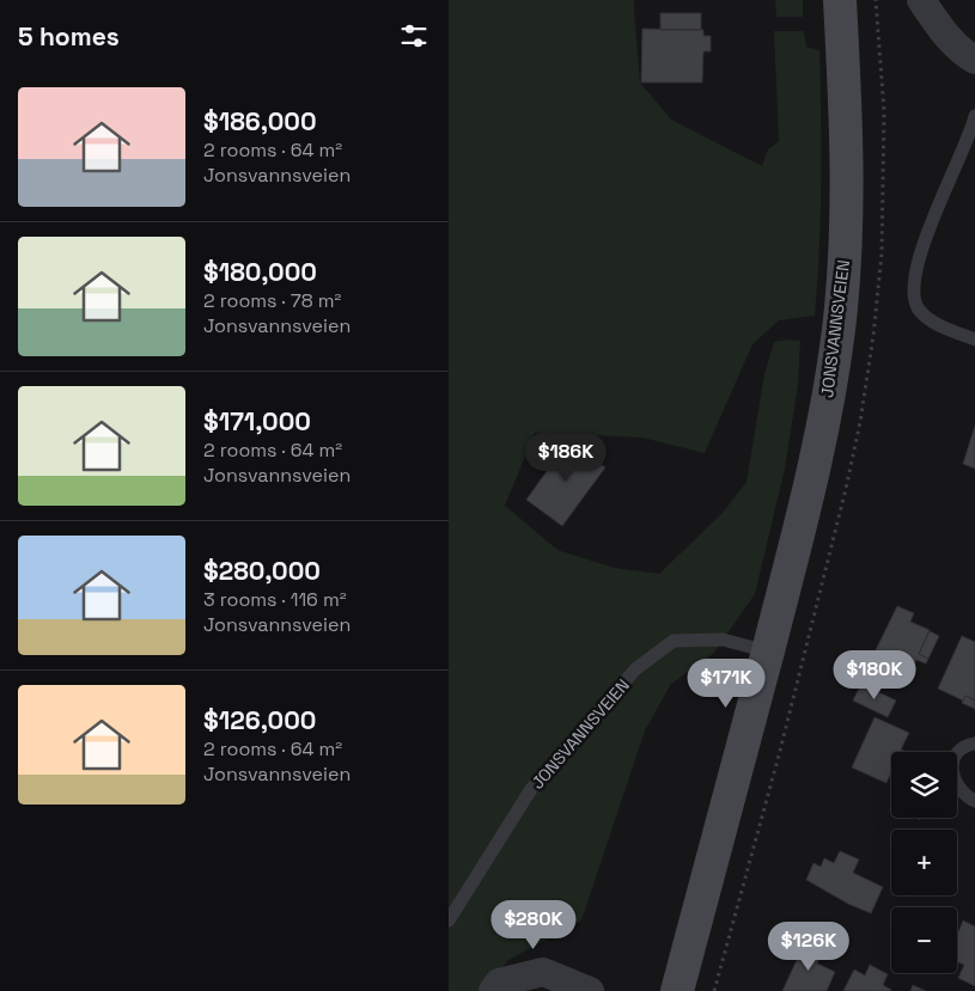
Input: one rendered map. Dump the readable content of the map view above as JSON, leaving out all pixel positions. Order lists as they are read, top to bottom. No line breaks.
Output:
{"streets":{"main road":["JONSVANNSVEIEN"]},"page":{"heading":"5 homes","list":[{"name":"$186,000","note":"2 rooms · 64 m² · Jonsvannsveien"},{"name":"$180,000","note":"2 rooms · 78 m² · Jonsvannsveien"},{"name":"$171,000","note":"2 rooms · 64 m² · Jonsvannsveien"},{"name":"$280,000","note":"3 rooms · 116 m² · Jonsvannsveien"},{"name":"$126,000","note":"2 rooms · 64 m² · Jonsvannsveien"}],"price":["$186K","$180K","$171K","$280K","$126K"],"map_buttons":["+","−"]}}
